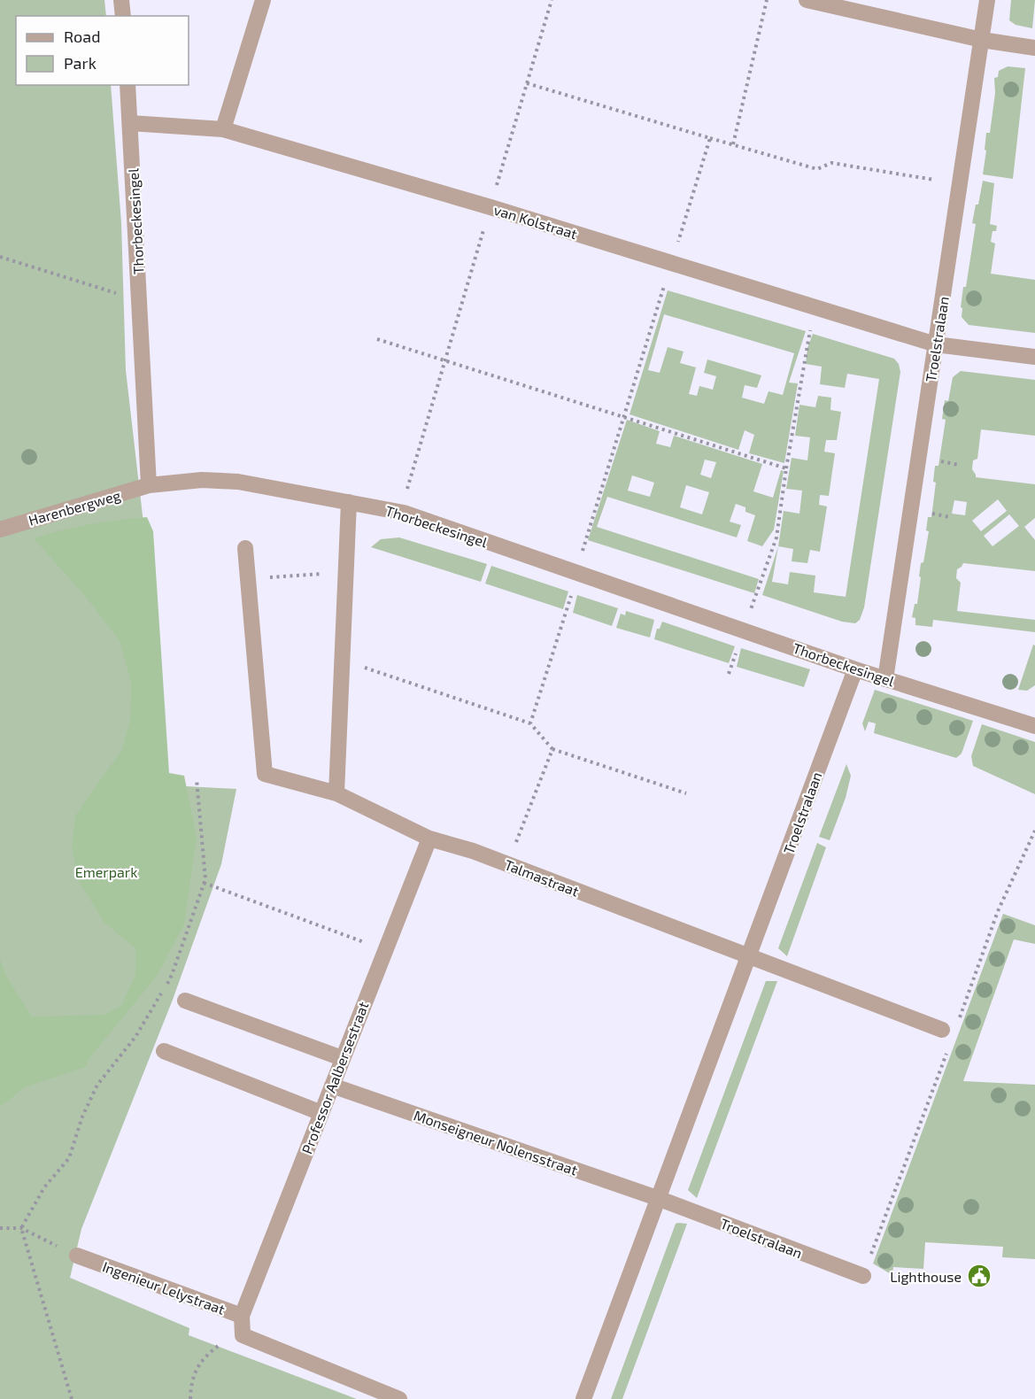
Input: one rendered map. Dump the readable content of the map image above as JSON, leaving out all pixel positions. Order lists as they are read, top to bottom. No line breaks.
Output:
{"streets":{"street":["Thorbeckesingel","van Kolstraat","Troelstralaan","Harenbergweg","Talmastraat","Professor Aalbersestraat","Monseigneur Nolensstraat","Ingenieur Lelystraat"]},"crossings":[["Thorbeckesingel","van Kolstraat"],["Thorbeckesingel","Troelstralaan"],["Thorbeckesingel","Harenbergweg"],["van Kolstraat","Troelstralaan"],["Troelstralaan","Talmastraat"],["Troelstralaan","Monseigneur Nolensstraat"],["Talmastraat","Professor Aalbersestraat"],["Professor Aalbersestraat","Monseigneur Nolensstraat"],["Professor Aalbersestraat","Ingenieur Lelystraat"]],"parks":["Emerpark"],"places":{"public building":["Lighthouse"]},"legend":["Road","Park"]}
